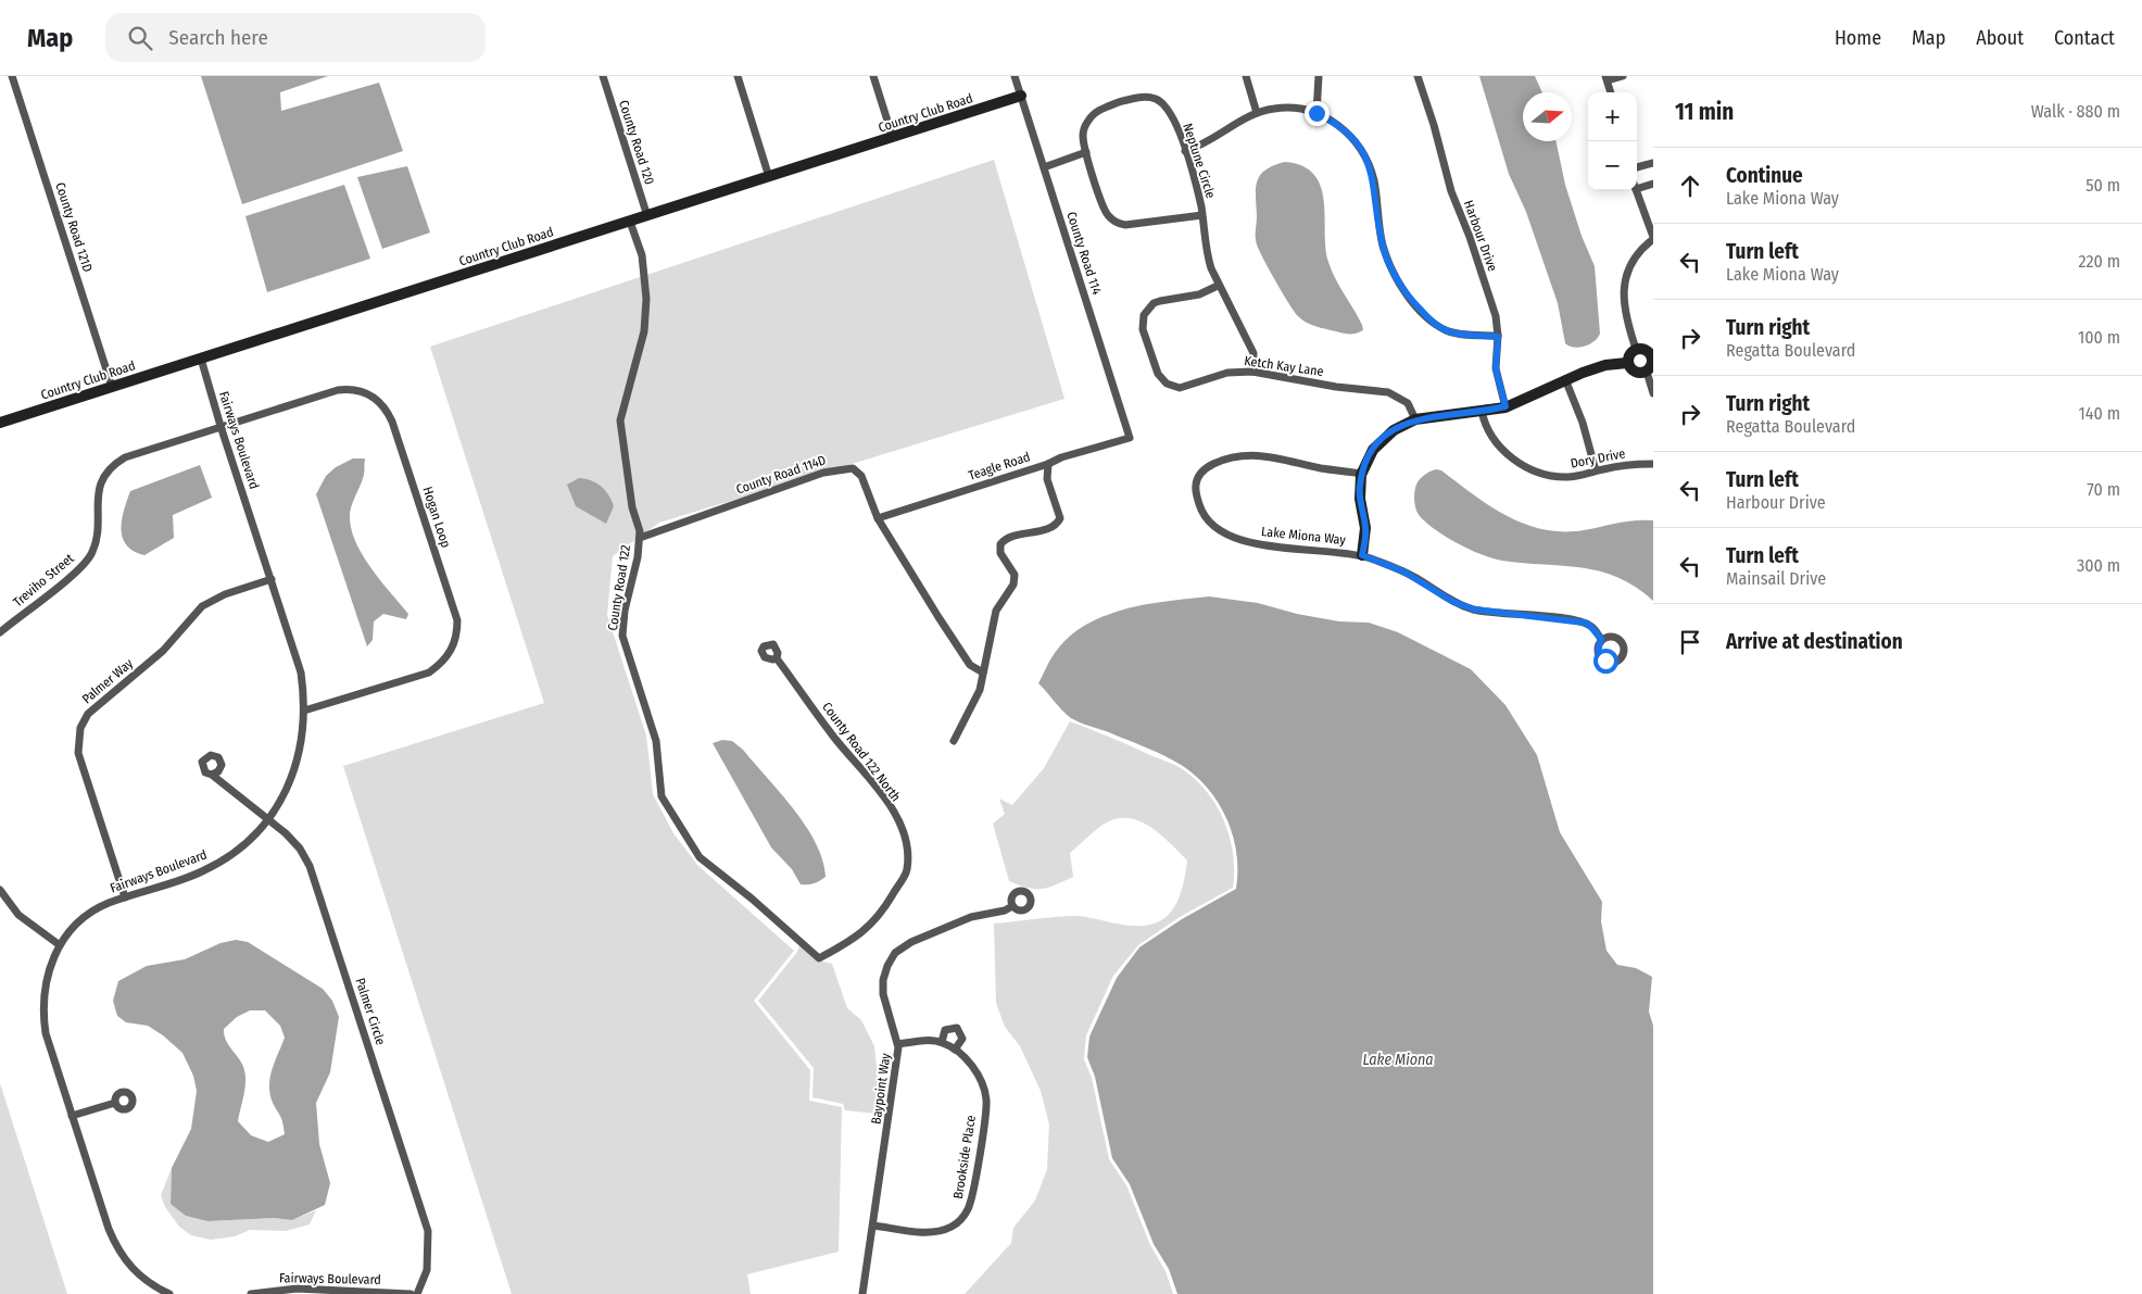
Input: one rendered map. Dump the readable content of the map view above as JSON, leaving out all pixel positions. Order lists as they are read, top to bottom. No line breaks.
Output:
{"streets":{"street":["Country Club Road","County Road 120","Neptune Circle","County Road 121D","Harbour Drive","County Road 114","Ketch Kay Lane","Fairways Boulevard","Dory Drive","Teagle Road","County Road 114D","Hogan Loop","Lake Miona Way","Treviho Street","County Road 122","Palmer Way","County Road 122 North","Palmer Circle","Baypoint Way","Brookside Place"]},"crossings":[["Country Club Road","County Road 120"],["Country Club Road","County Road 121D"],["Country Club Road","County Road 114"],["Country Club Road","Fairways Boulevard"],["Country Club Road","County Road 122"],["Neptune Circle","Ketch Kay Lane"],["County Road 114","Teagle Road"],["Fairways Boulevard","Hogan Loop"],["Fairways Boulevard","Treviho Street"],["Fairways Boulevard","Palmer Way"],["Fairways Boulevard","Palmer Circle"],["Teagle Road","County Road 114D"],["County Road 114D","County Road 122"],["Hogan Loop","Treviho Street"],["County Road 122","County Road 122 North"],["Baypoint Way","Brookside Place"]],"water":["Lake Miona"],"north":"right","page":{"header":"Map","search":"Search here","nav":["Home","Map","About","Contact"],"heading":["11 min","Walk · 880 m"],"map_buttons":["+","−"],"list":[["Continue","Lake Miona Way","50 m"],["Turn left","Lake Miona Way","220 m"],["Turn right","Regatta Boulevard","100 m"],["Turn right","Regatta Boulevard","140 m"],["Turn left","Harbour Drive","70 m"],["Turn left","Mainsail Drive","300 m"],"Arrive at destination"]}}
